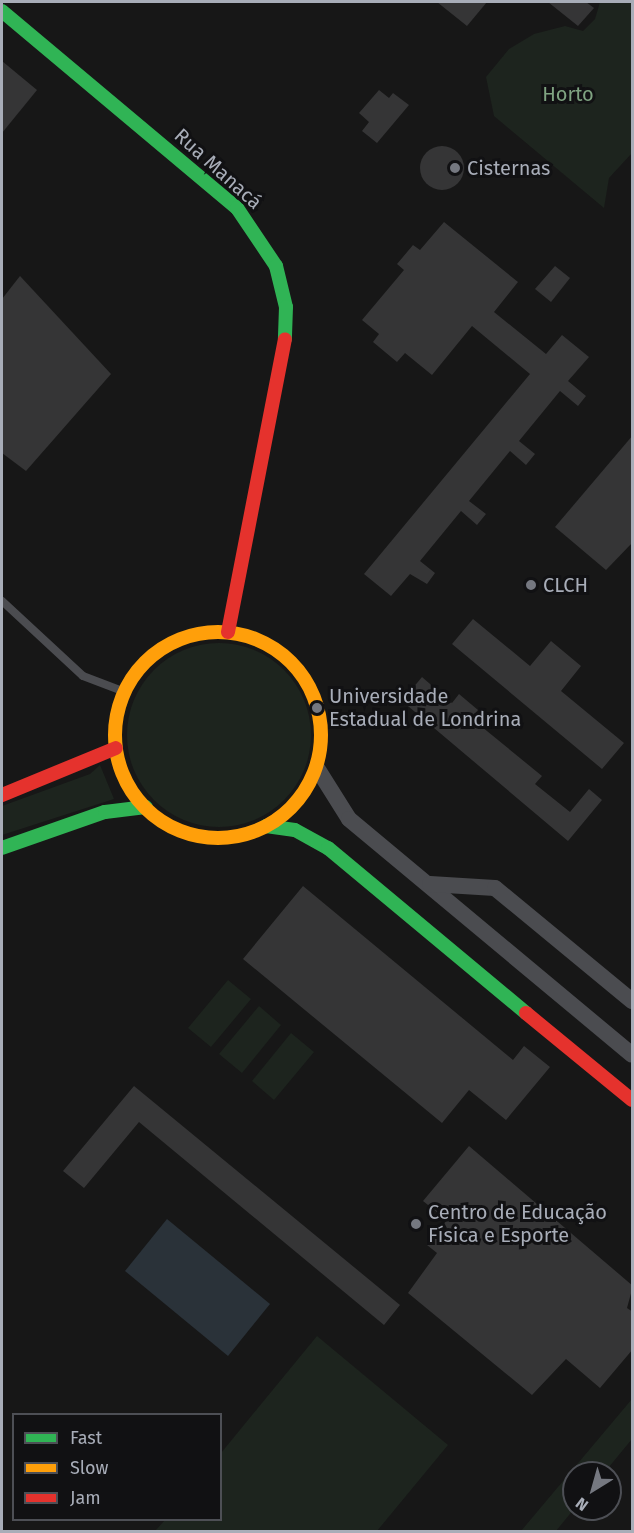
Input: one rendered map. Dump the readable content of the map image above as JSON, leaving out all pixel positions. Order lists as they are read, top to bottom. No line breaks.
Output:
{"streets":{"street":["Rua Manacá"]},"parks":["Horto"],"places":["Cisternas","CLCH","Universidade Estadual de Londrina","Centro de Educação Física e Esporte"],"legend":["Fast","Slow","Jam"],"north":"bottom left"}
